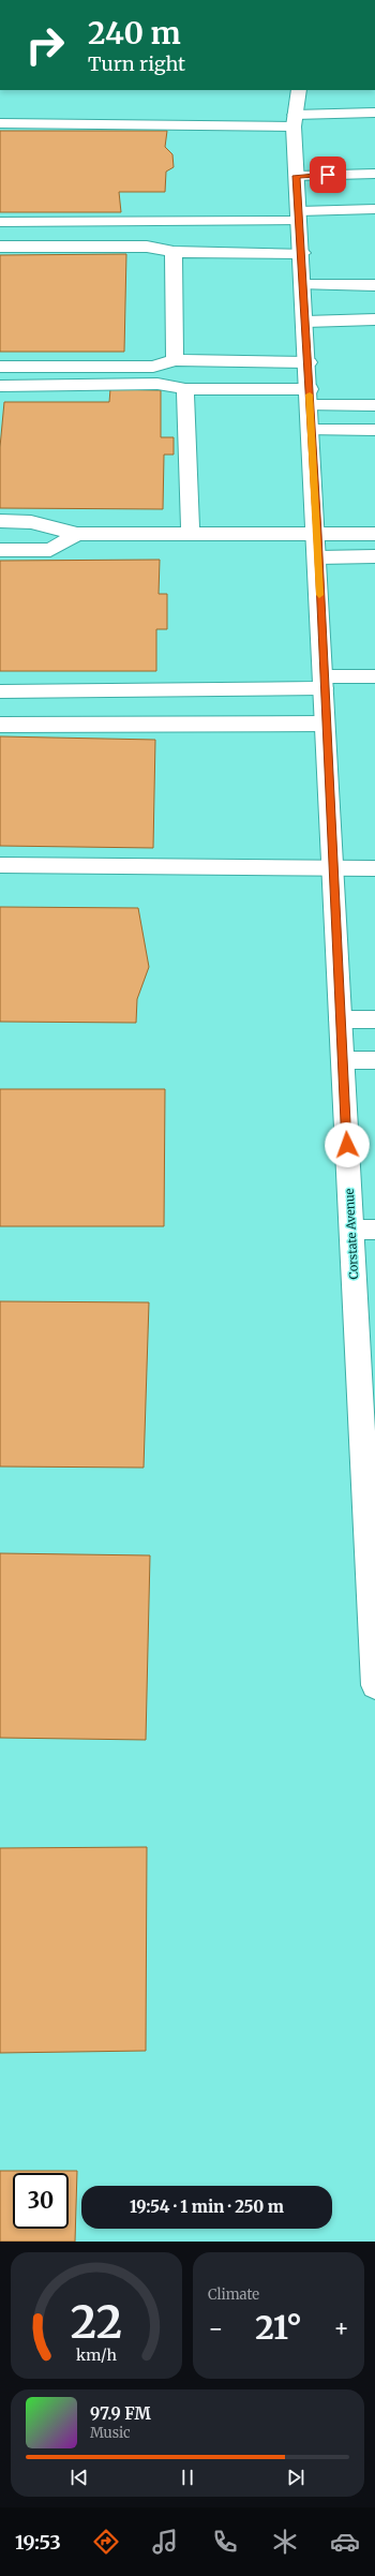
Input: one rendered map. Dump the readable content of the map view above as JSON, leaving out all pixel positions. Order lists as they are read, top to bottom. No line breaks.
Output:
{"streets":{"street":["Corstate Avenue"]},"page":{"turn":["240 m","Turn right"],"limit":"30","trip":"19:54 · 1 min · 250 m","tile":"Climate","heat":["−","21°","+"],"song":["97.9 FM","Music"],"tabs":"19:53","gauge":["22","km/h"]}}
